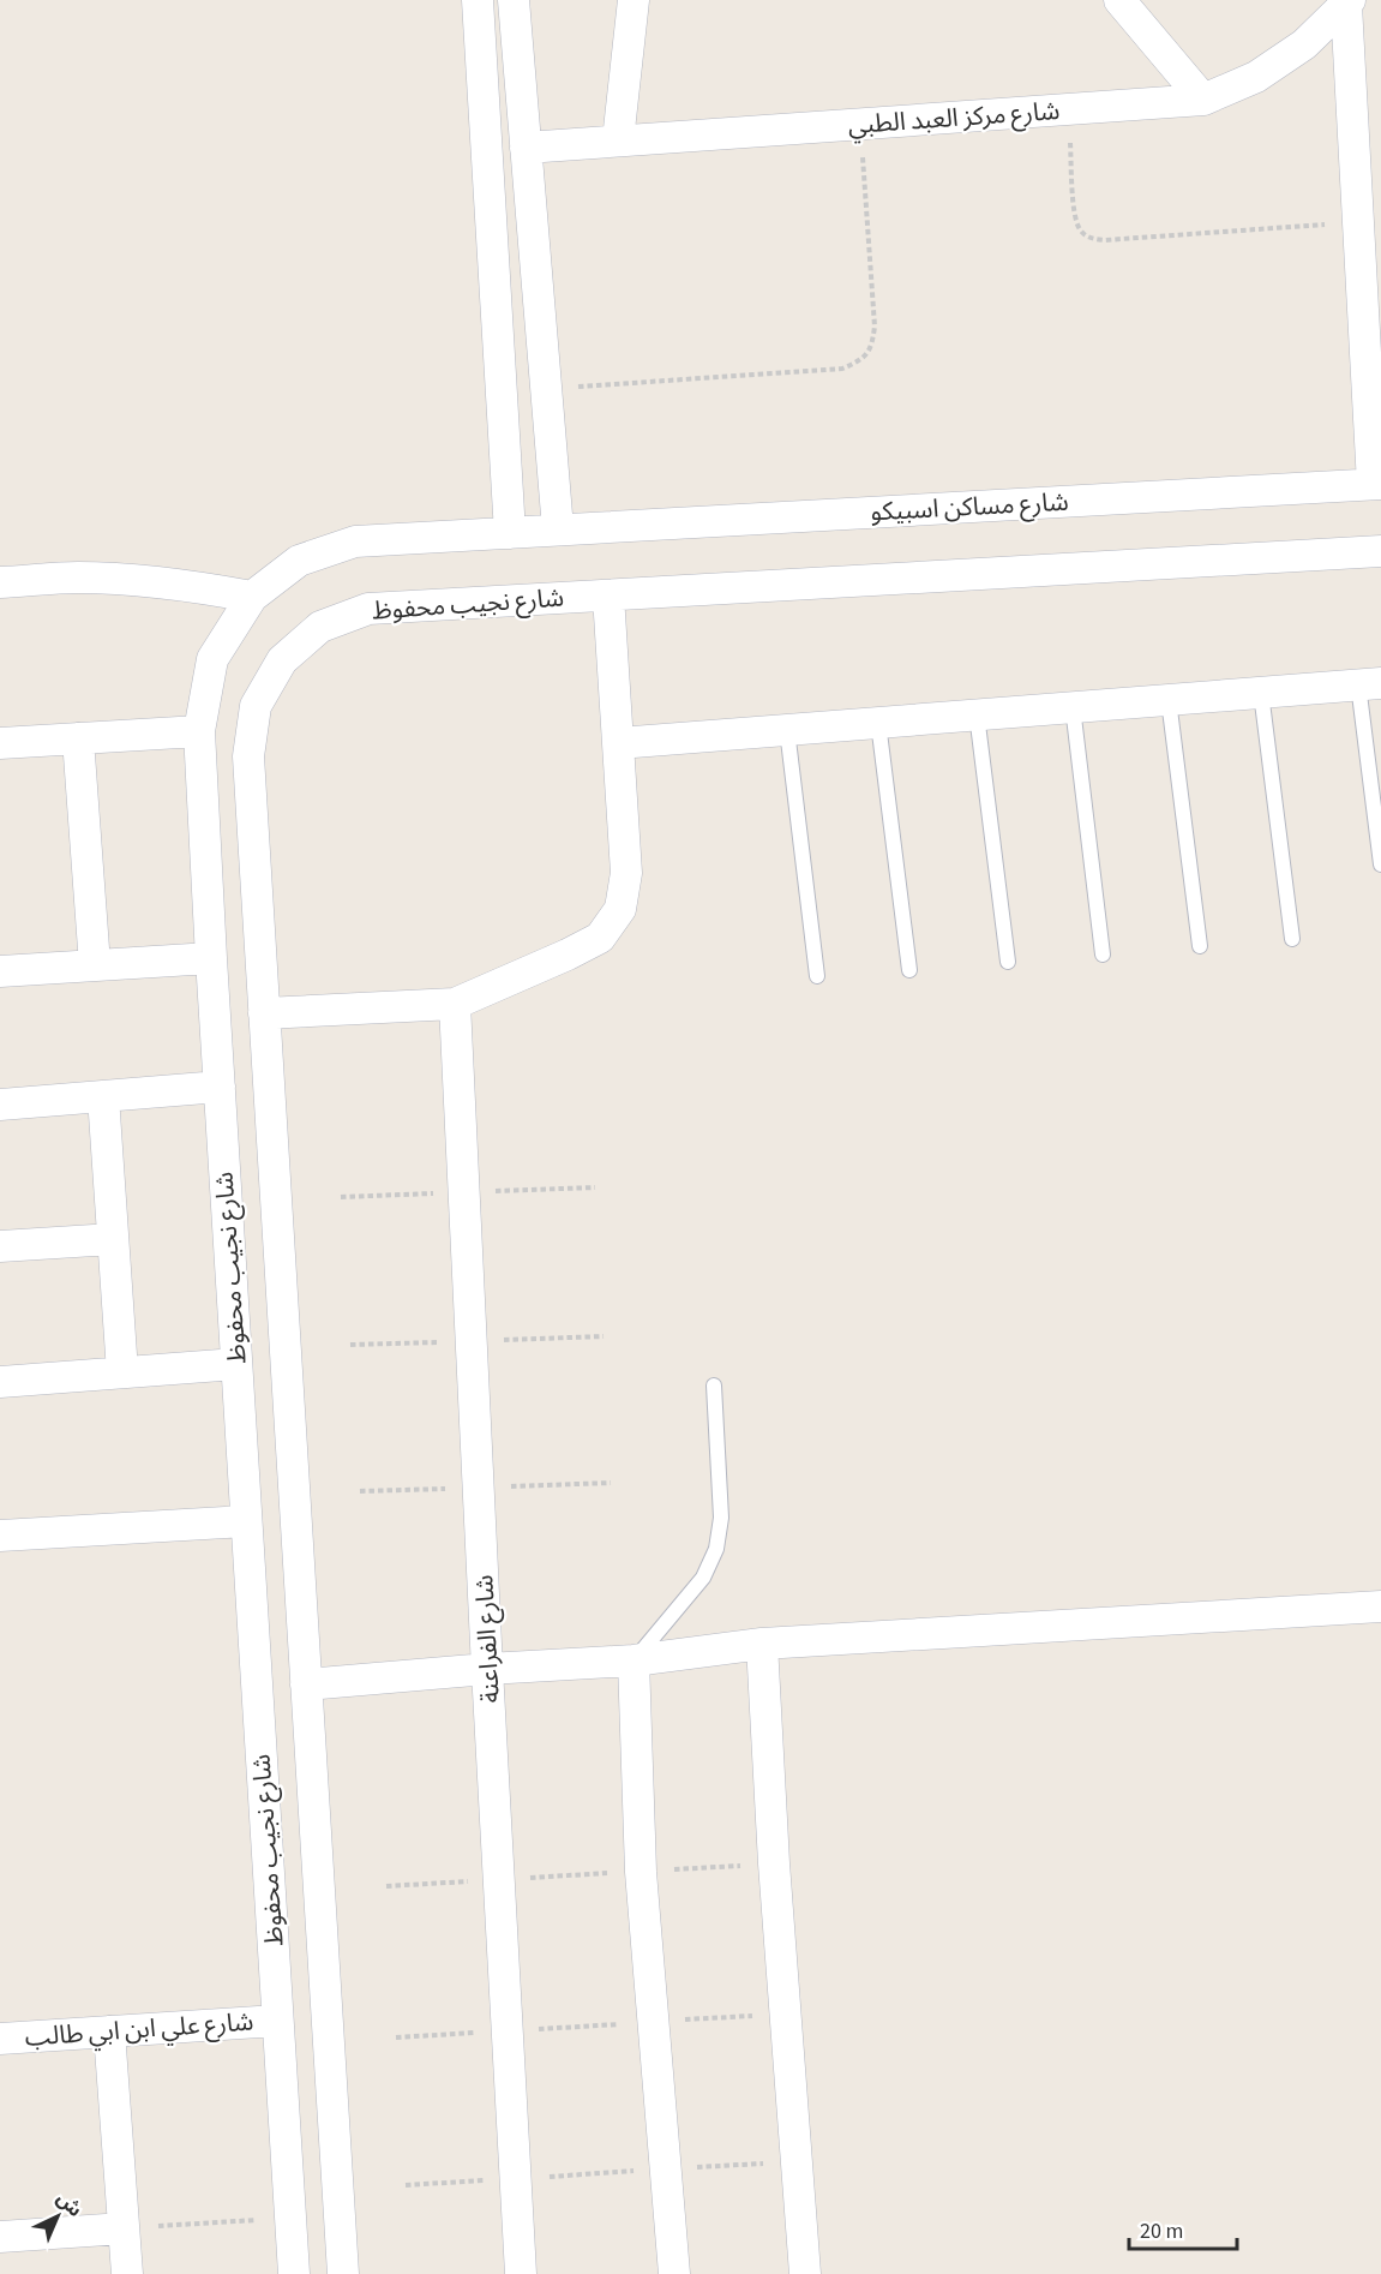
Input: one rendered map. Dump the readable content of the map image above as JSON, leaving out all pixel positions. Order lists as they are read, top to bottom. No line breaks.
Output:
{"streets":{"street":["شارع مركز العبد الطبي","شارع مساكن اسبيكو","شارع نجيب محفوظ","شارع الفراعنة","شارع علي ابن ابي طالب"]},"crossings":[["شارع مساكن اسبيكو","شارع نجيب محفوظ"],["شارع نجيب محفوظ","شارع علي ابن ابي طالب"]],"scale_bar":"20 m","north":"top right"}
